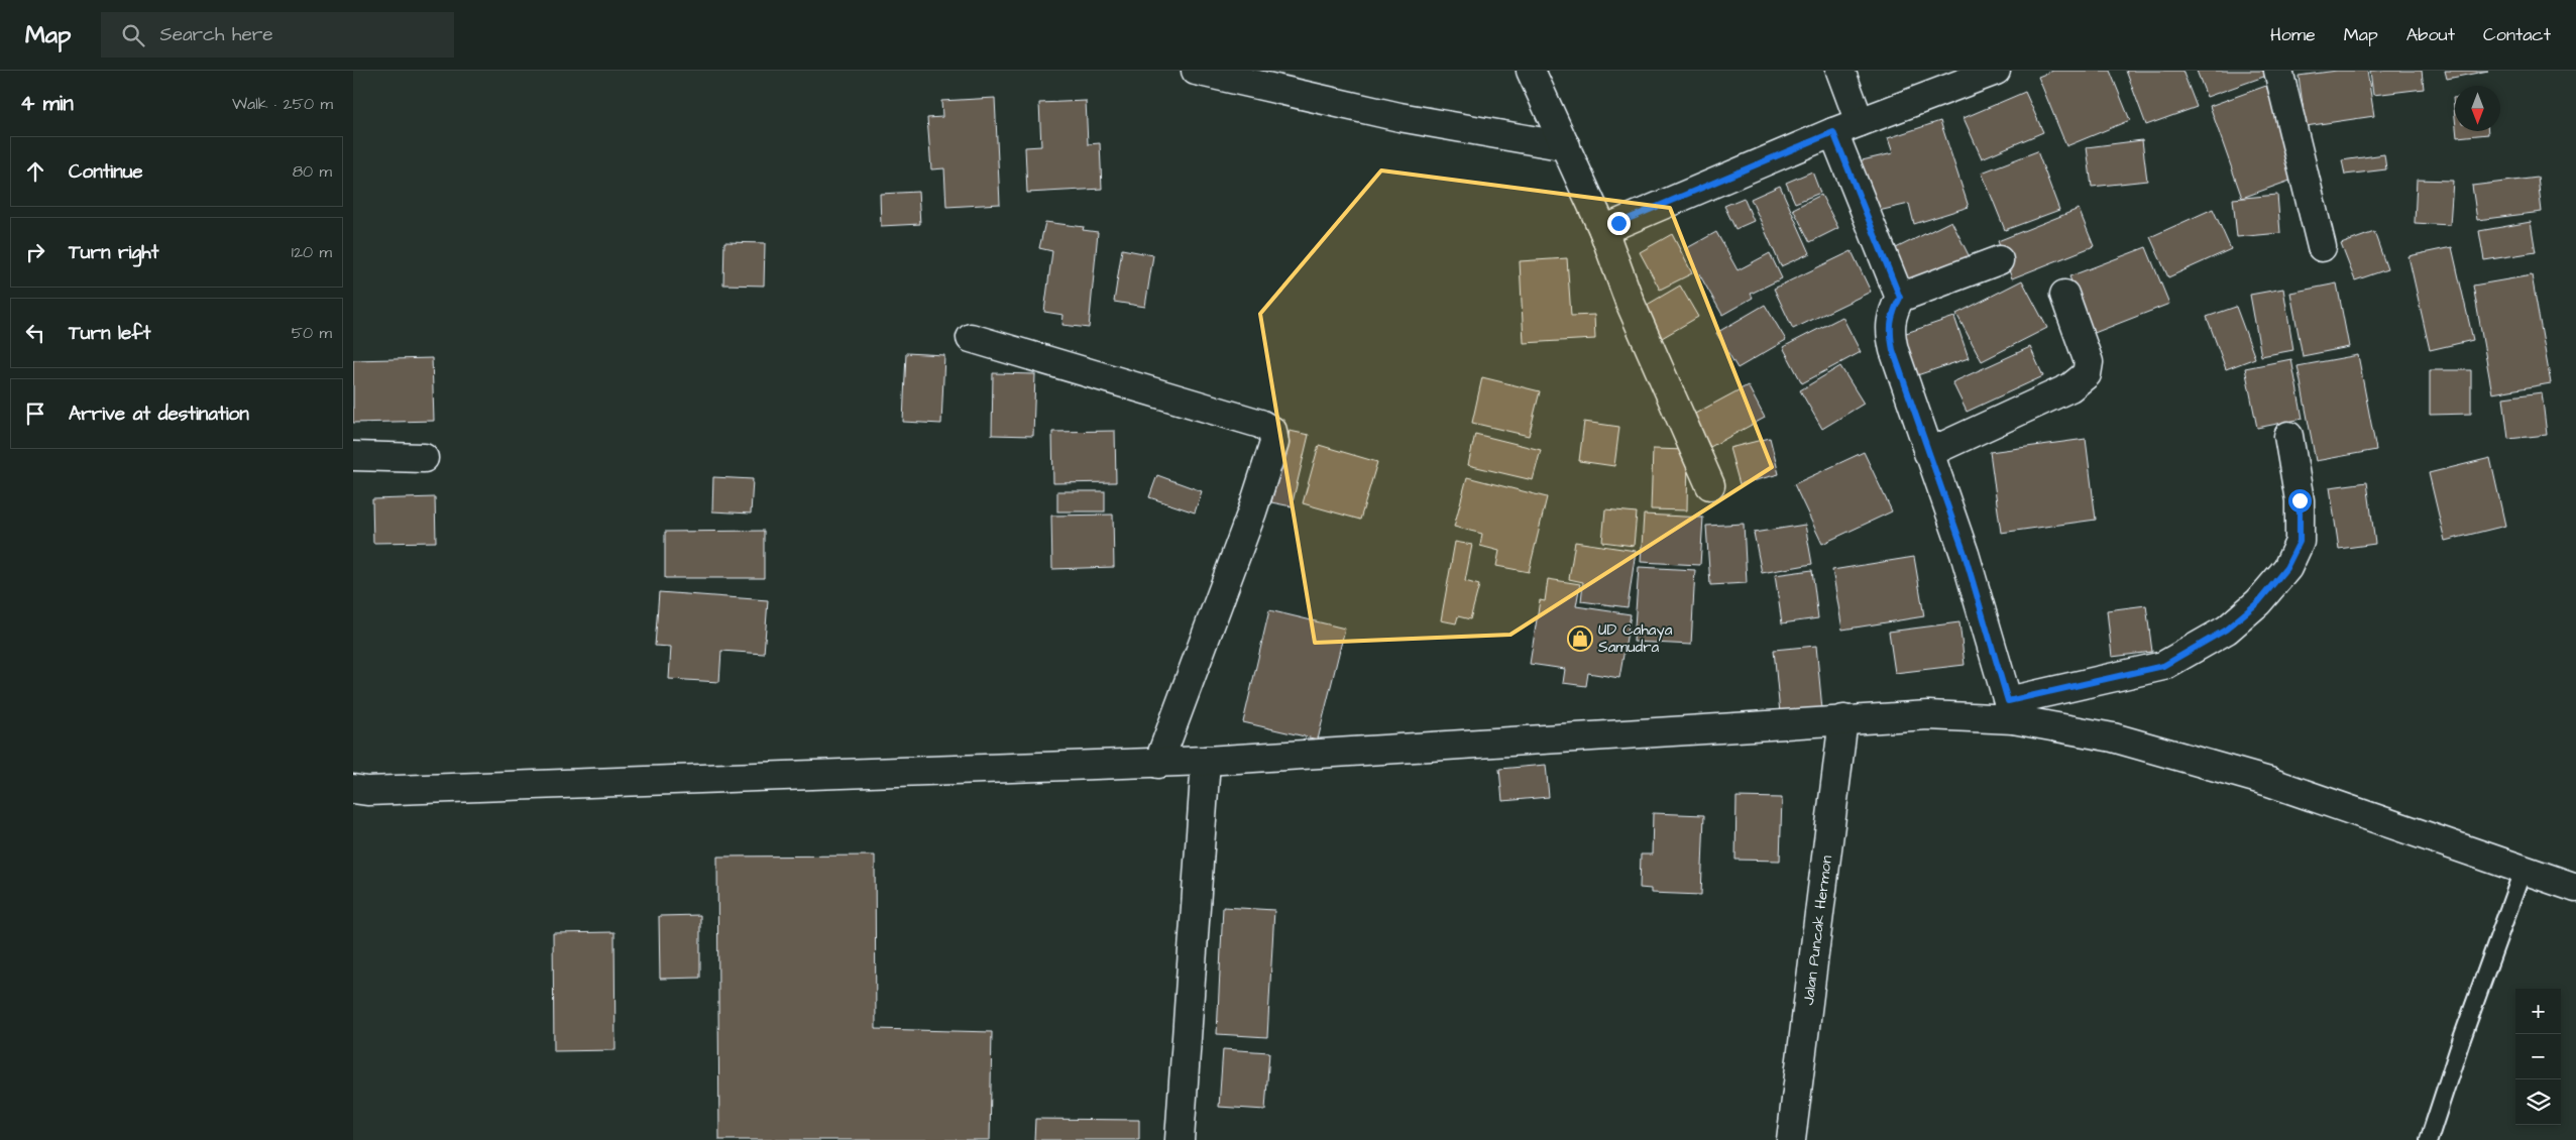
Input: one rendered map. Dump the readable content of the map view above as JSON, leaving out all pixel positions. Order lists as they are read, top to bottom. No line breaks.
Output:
{"streets":{"street":["Jalan Puncak Hermon"]},"places":{"shop":["UD Cahaya Samudra"]},"north":"bottom","page":{"header":"Map","search":"Search here","nav":["Home","Map","About","Contact"],"heading":["4 min","Walk · 250 m"],"list":[["Continue","80 m"],["Turn right","120 m"],["Turn left","50 m"],"Arrive at destination"],"map_buttons":["+","−"]}}
